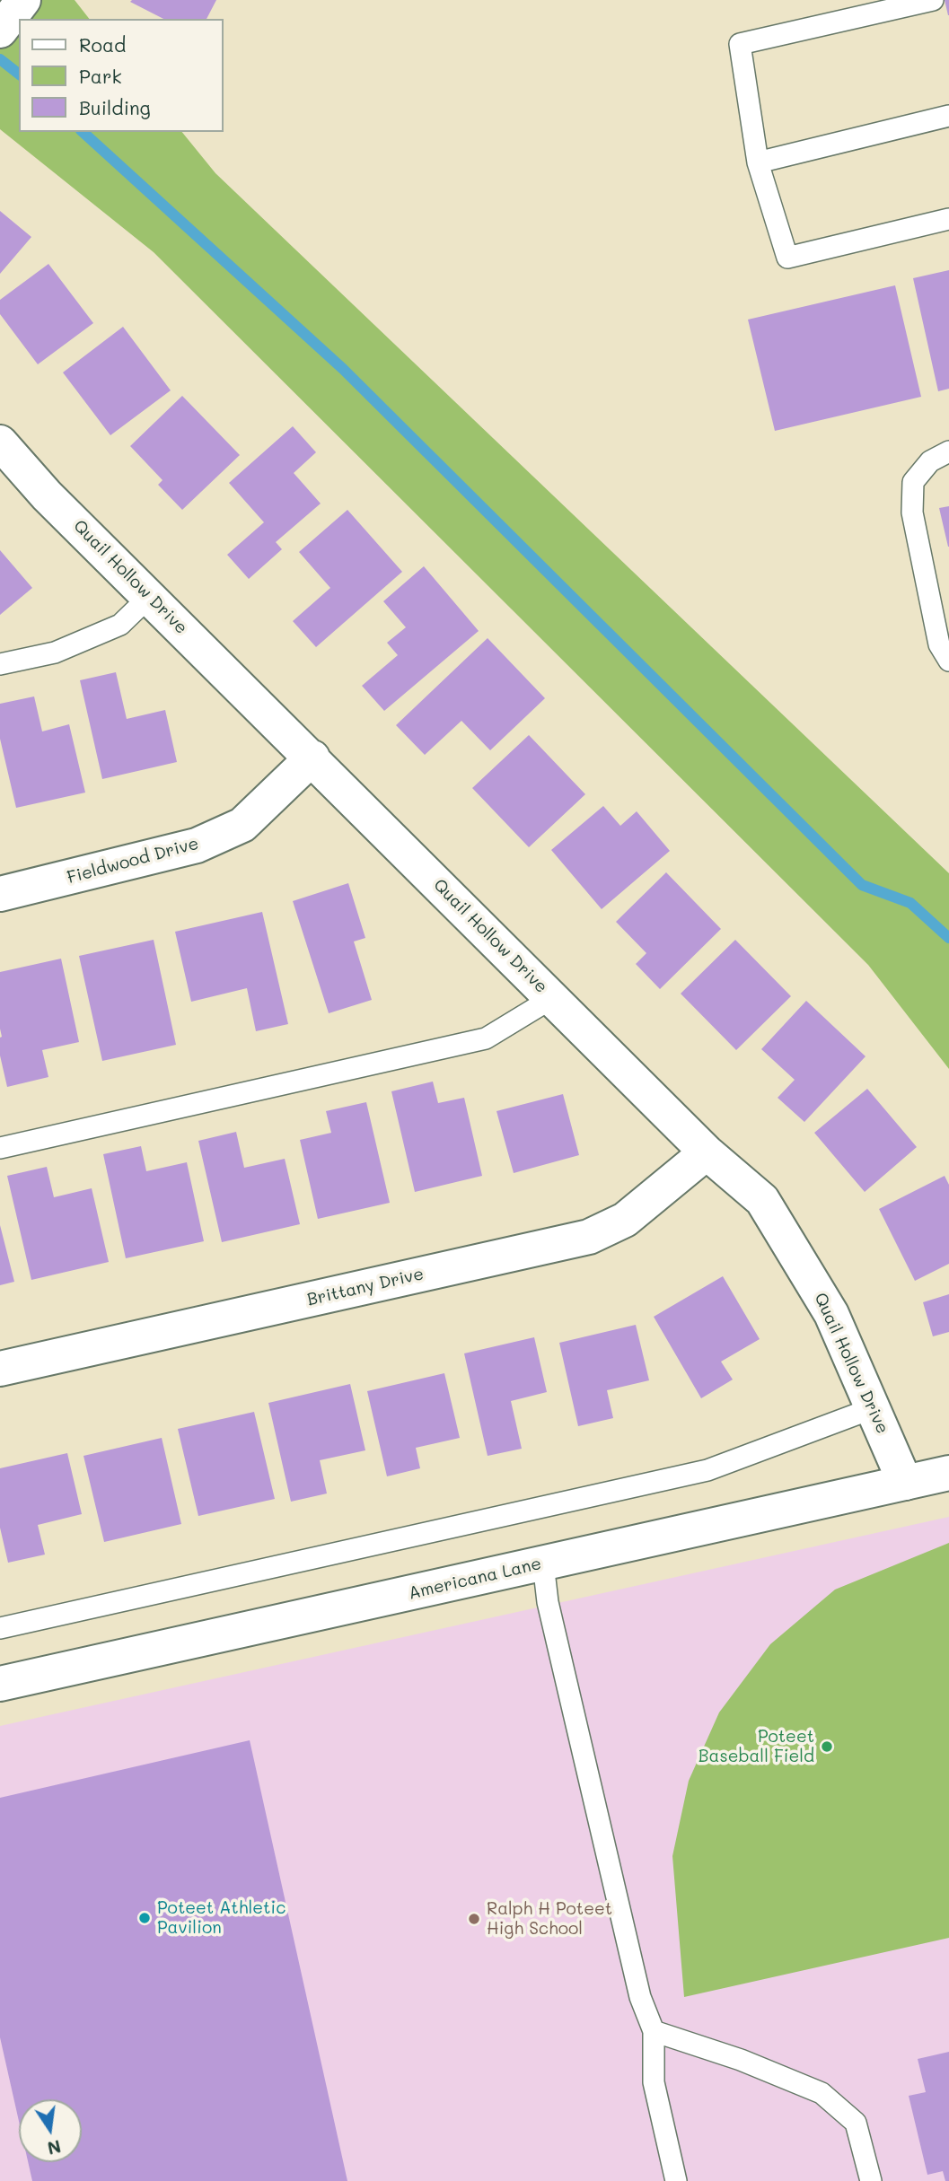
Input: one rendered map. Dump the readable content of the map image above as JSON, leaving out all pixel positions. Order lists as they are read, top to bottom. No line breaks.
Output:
{"streets":{"street":["Quail Hollow Drive","Fieldwood Drive","Brittany Drive","Americana Lane"]},"crossings":[["Quail Hollow Drive","Fieldwood Drive"],["Quail Hollow Drive","Brittany Drive"],["Quail Hollow Drive","Americana Lane"]],"places":["Poteet Baseball Field","Poteet Athletic Pavilion","Ralph H Poteet High School"],"legend":["Road","Park","Building"],"north":"bottom"}
